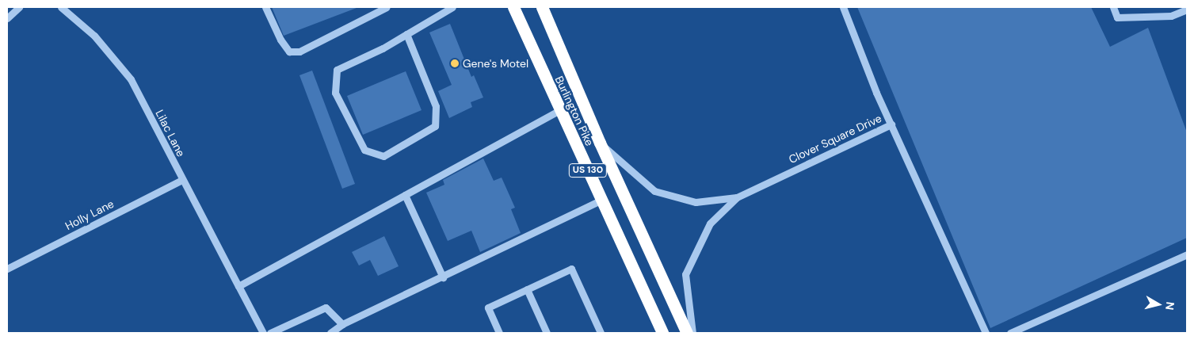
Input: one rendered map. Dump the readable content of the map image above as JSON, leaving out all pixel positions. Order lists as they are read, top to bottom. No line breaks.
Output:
{"streets":{"highway":["Burlington Pike","US 130"],"street":["Lilac Lane","Clover Square Drive","Holly Lane"]},"crossings":[["Burlington Pike","Clover Square Drive"],["Lilac Lane","Holly Lane"]],"places":["Gene's Motel"],"north":"right"}
